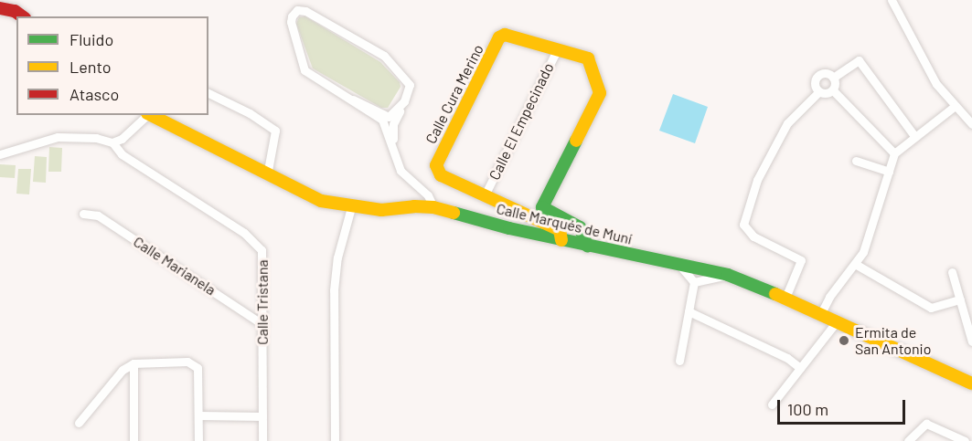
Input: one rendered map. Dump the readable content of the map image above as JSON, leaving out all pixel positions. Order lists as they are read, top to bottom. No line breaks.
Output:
{"streets":{"street":["Calle Cura Merino","Calle El Empecinado","Calle Marqués de Muní","Calle Marianela","Calle Tristana"]},"crossings":[["Calle Cura Merino","Calle El Empecinado"],["Calle Cura Merino","Calle Marqués de Muní"],["Calle Marianela","Calle Tristana"]],"places":["Ermita de San Antonio"],"legend":["Fluido","Lento","Atasco"],"scale_bar":"100 m"}
